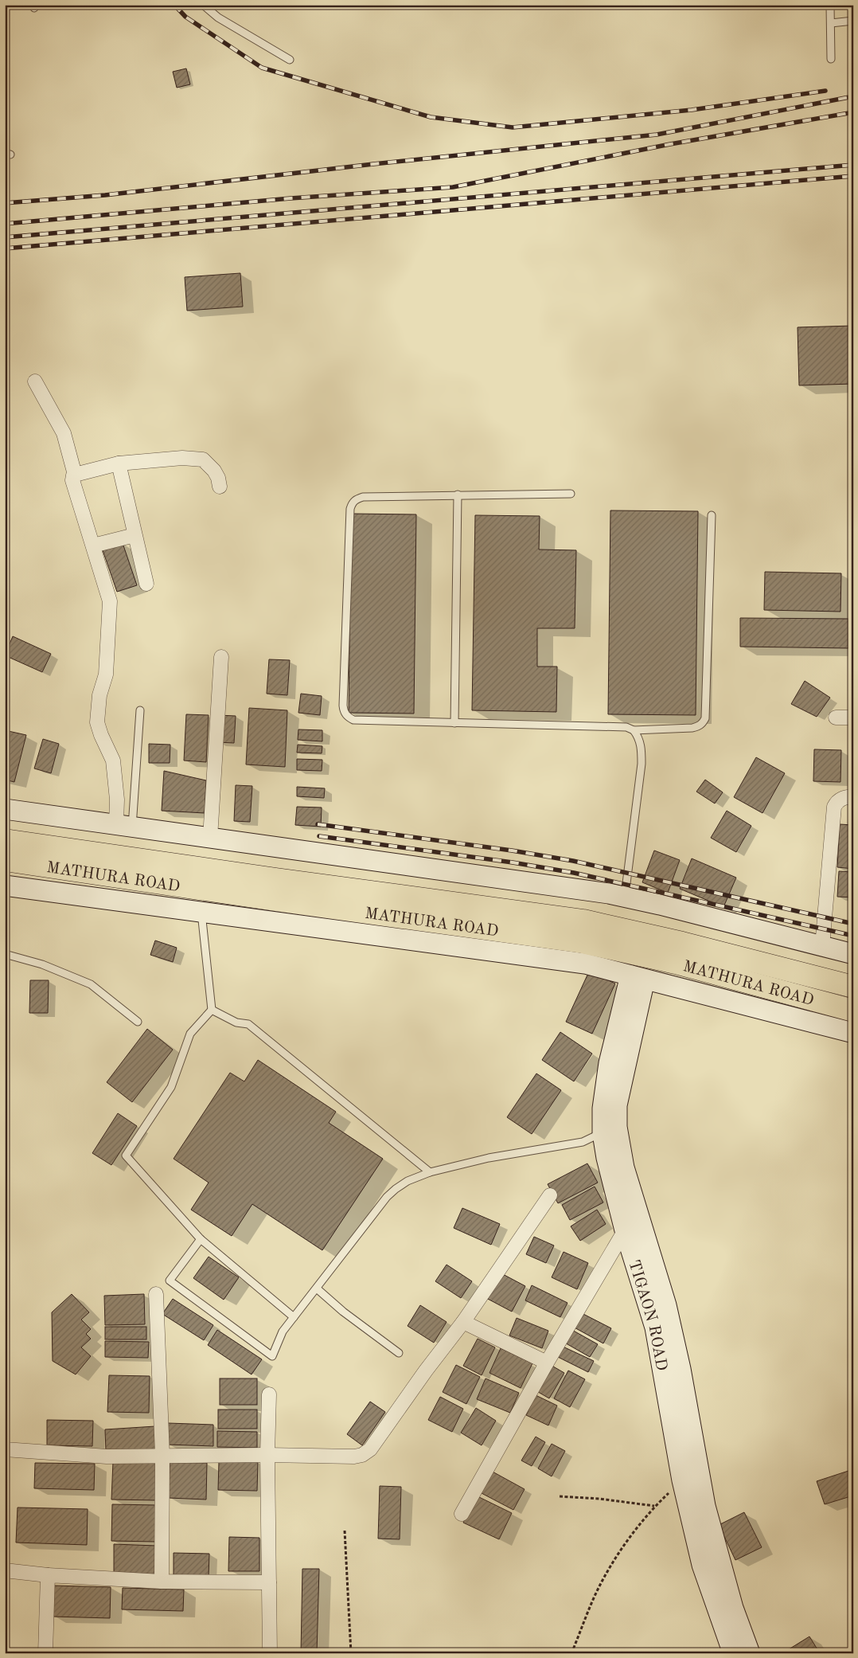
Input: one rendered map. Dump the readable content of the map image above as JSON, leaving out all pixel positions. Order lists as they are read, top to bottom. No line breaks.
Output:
{"streets":{"highway":["MATHURA ROAD"],"main road":["TIGAON ROAD"]}}
